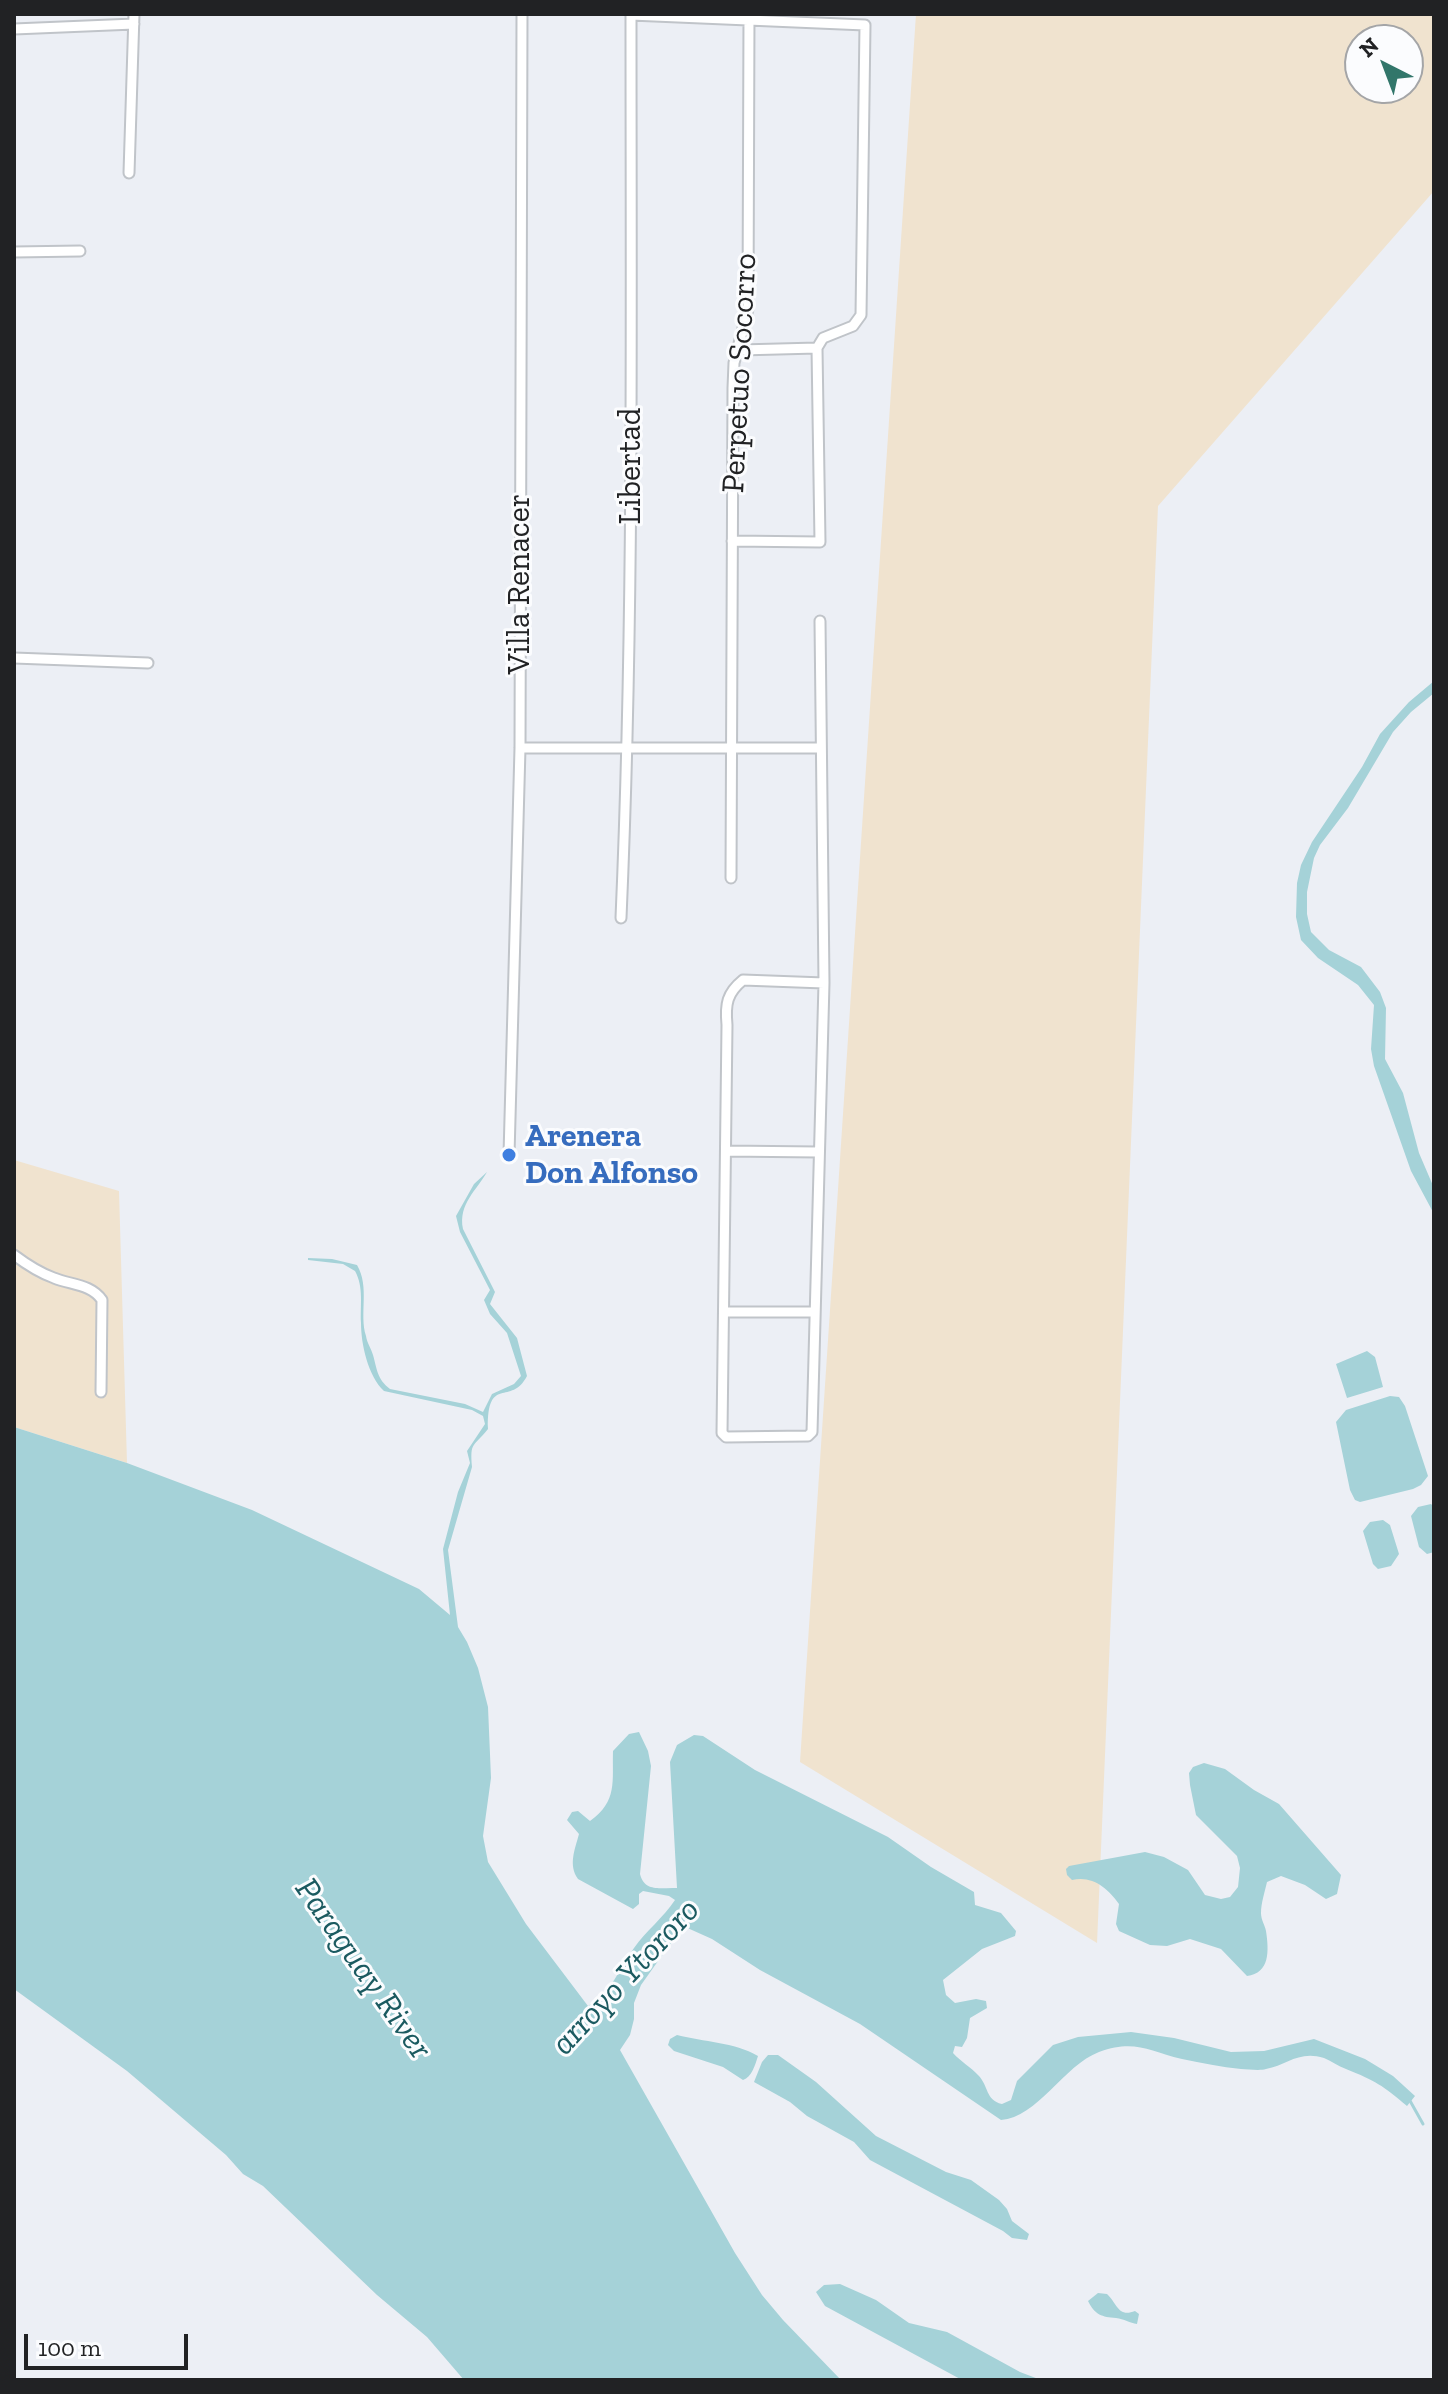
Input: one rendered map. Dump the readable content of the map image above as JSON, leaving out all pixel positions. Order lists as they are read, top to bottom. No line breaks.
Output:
{"streets":{"street":["Perpetuo Socorro","Libertad","Villa Renacer"]},"water":["Paraguay River","arroyo Ytororo"],"places":["Arenera Don Alfonso"],"scale_bar":"100 m","north":"top left"}
